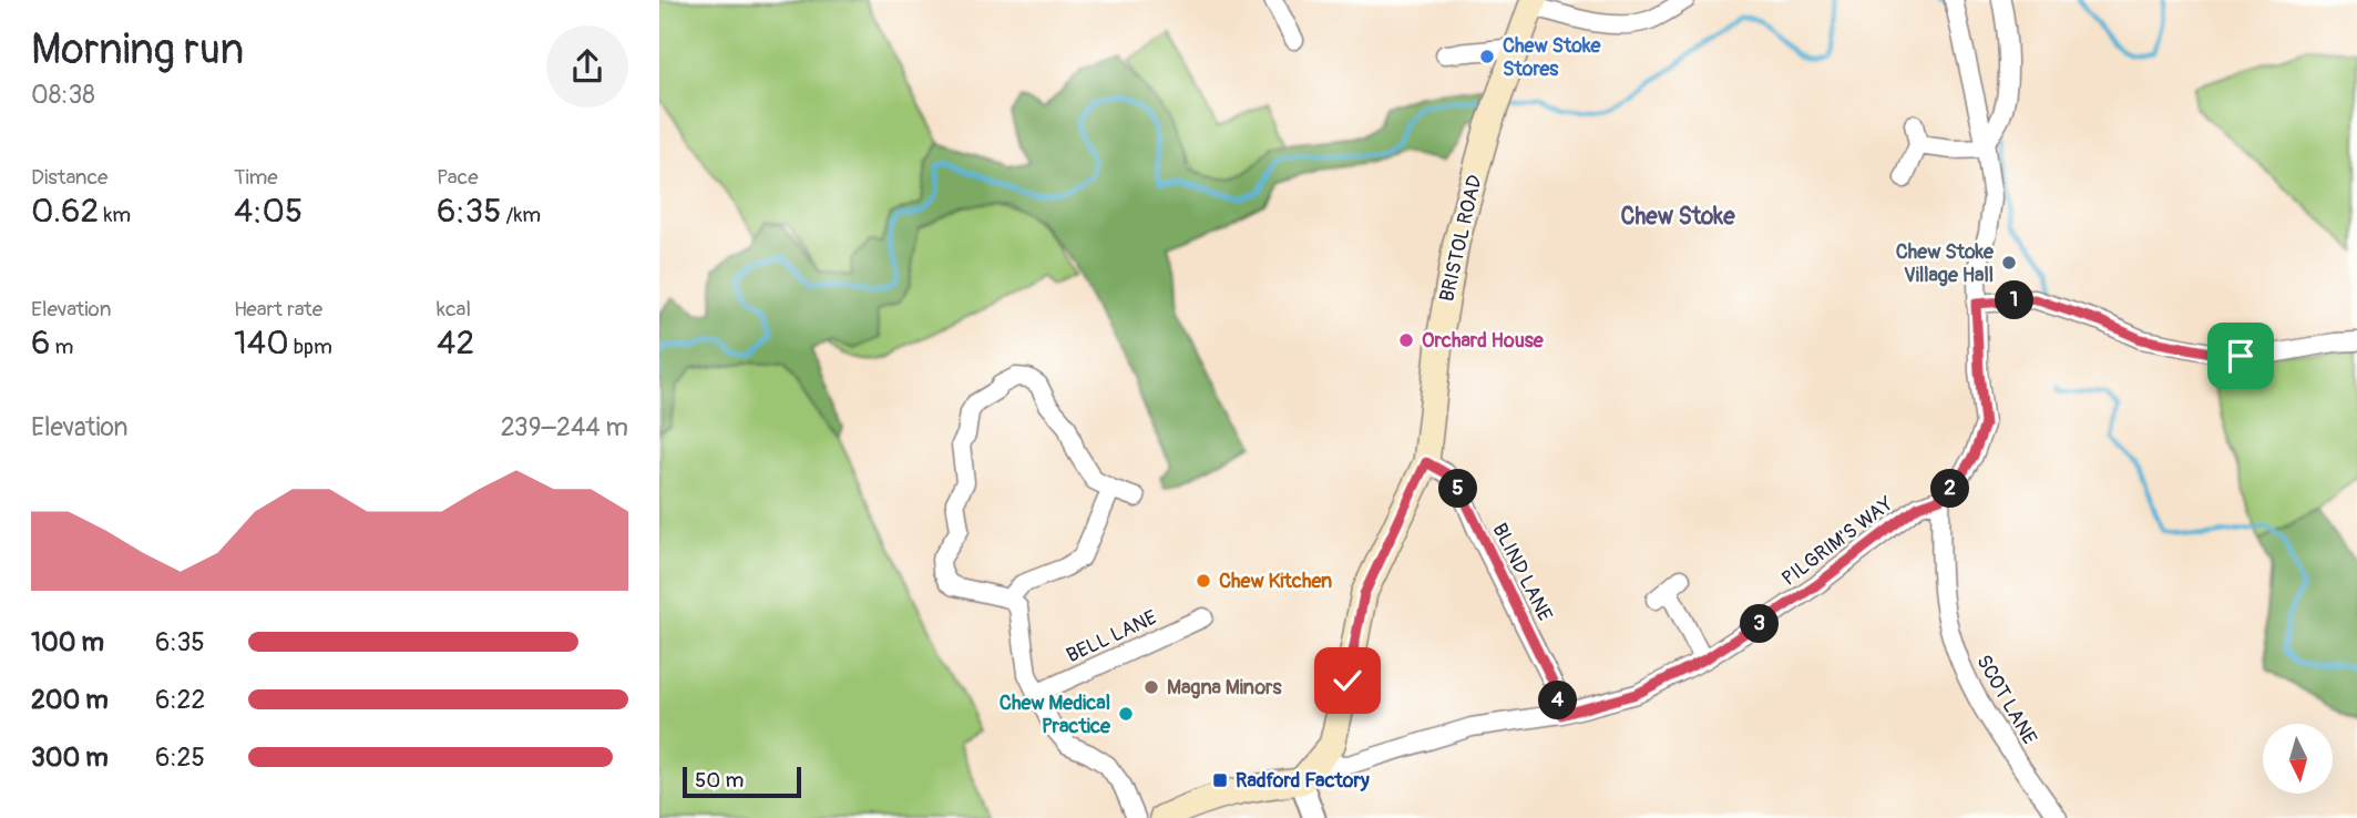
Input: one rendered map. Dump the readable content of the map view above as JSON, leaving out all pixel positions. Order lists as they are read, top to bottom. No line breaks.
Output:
{"streets":{"main road":["BRISTOL ROAD"],"street":["PILGRIM'S WAY","BLIND LANE","BELL LANE","SCOT LANE"]},"crossings":[["BRISTOL ROAD","PILGRIM'S WAY"],["BRISTOL ROAD","BLIND LANE"],["PILGRIM'S WAY","BLIND LANE"],["PILGRIM'S WAY","SCOT LANE"]],"districts":["Chew Stoke"],"places":{"other":["Chew Stoke Stores","Chew Stoke Village Hall","Orchard House","Chew Kitchen","Magna Minors","Chew Medical Practice"],"transit":["Radford Factory"]},"scale_bar":"50 m","north":"bottom","page":{"heading":["Morning run","08:38"],"stats":[["Distance","0.62 km"],["Time","4:05"],["Pace","6:35 /km"],["Elevation","6 m"],["Heart rate","140 bpm"],["kcal","42"]],"pins":["1","2","5","3","4"],"chart":["Elevation","239–244 m"],"list":[{"name":"100 m","note":"6:35"},{"name":"200 m","note":"6:22"},{"name":"300 m","note":"6:25"}],"scale":"50 m"}}
